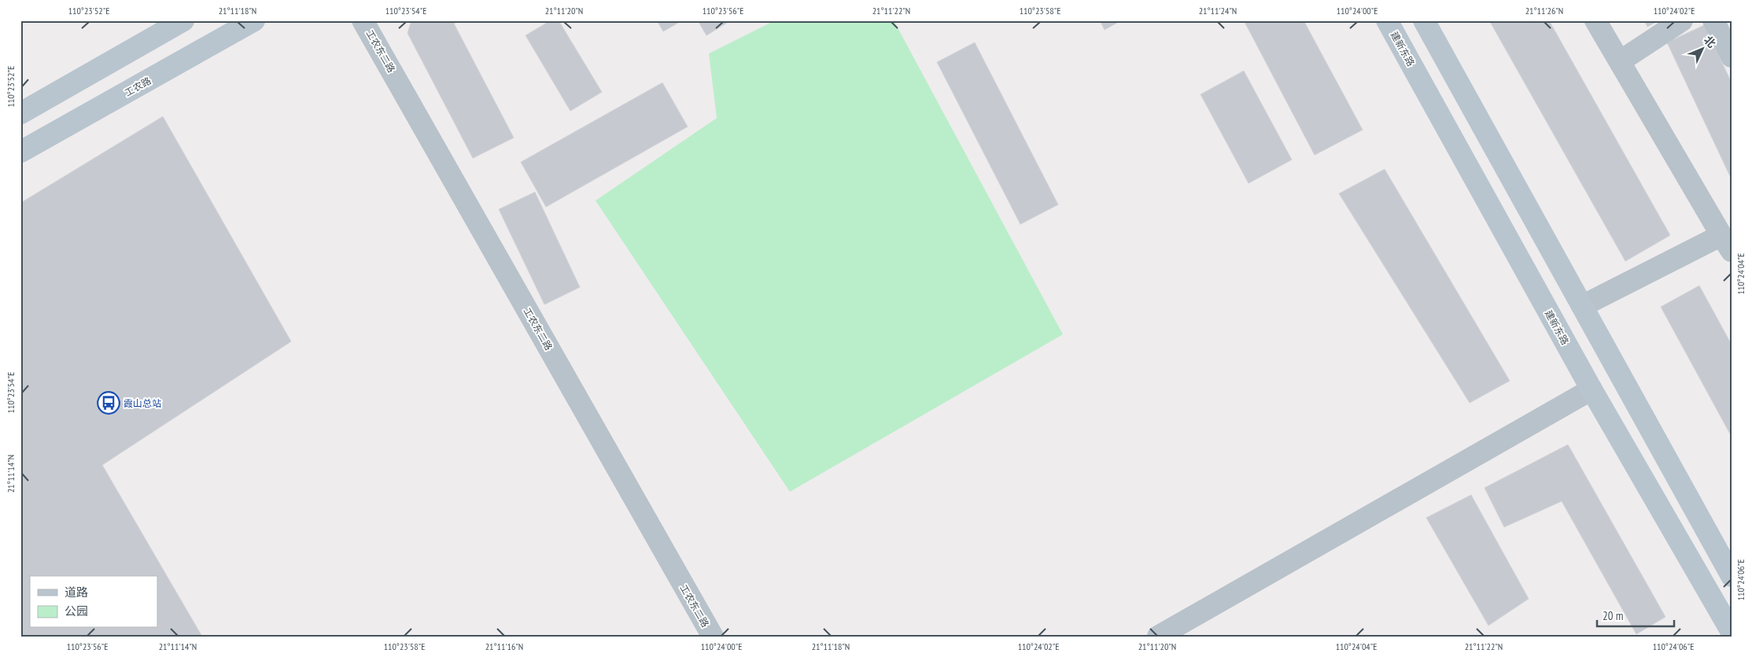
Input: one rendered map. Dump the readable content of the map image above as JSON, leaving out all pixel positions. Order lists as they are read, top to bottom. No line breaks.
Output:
{"streets":{"street":["建新东路","工农东二路","工农路"]},"places":{"bus stop":["霞山总站"]},"legend":["道路","公园"],"scale_bar":"20 m","north":"top right","coordinates":["110°23'52\"E","21°11'18\"N","110°23'54\"E","21°11'20\"N","110°23'56\"E","21°11'22\"N","110°23'58\"E","21°11'24\"N","110°24'00\"E","21°11'26\"N","110°24'02\"E","110°24'04\"E","21°11'14\"N","110°24'06\"E","21°11'16\"N"]}
